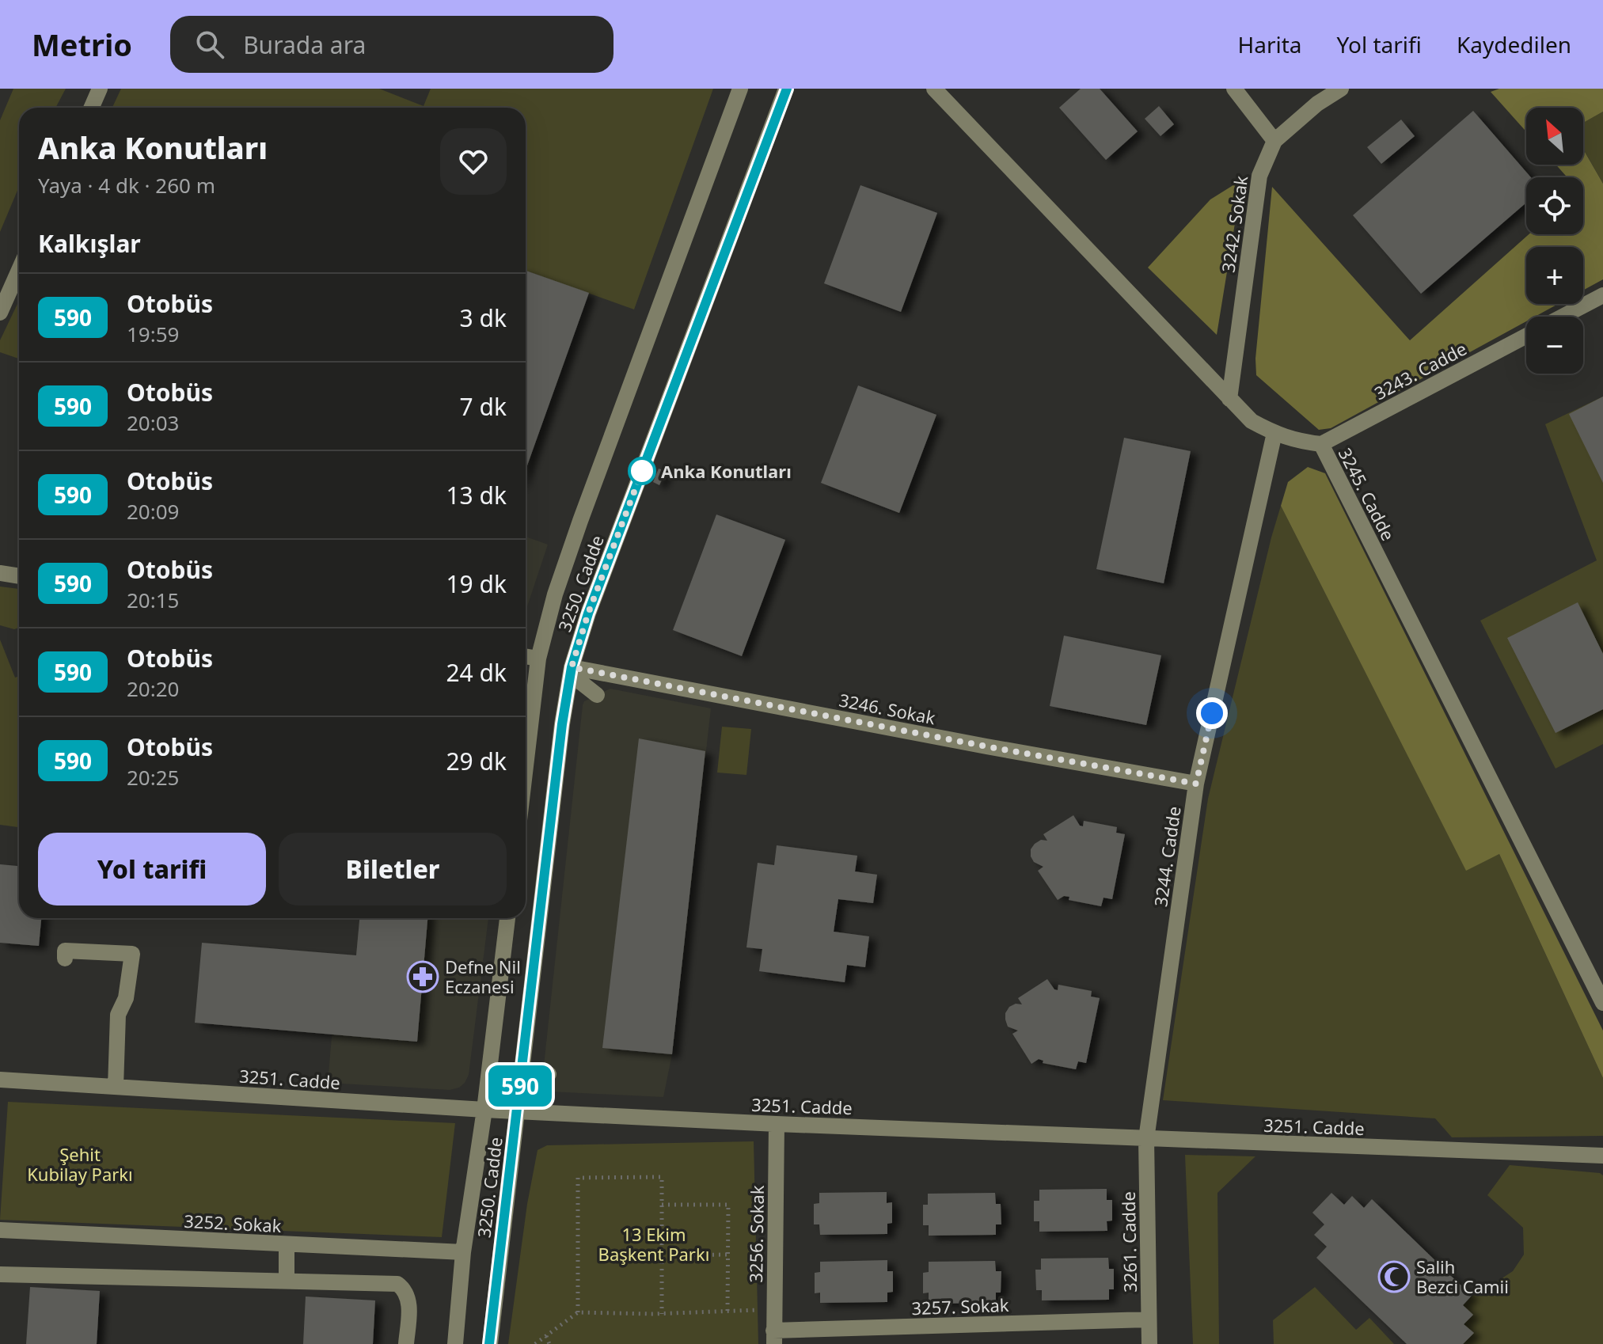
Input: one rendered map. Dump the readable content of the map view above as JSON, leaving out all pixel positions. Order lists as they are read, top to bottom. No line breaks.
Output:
{"streets":{"street":["3242. Sokak","3243. Cadde","3245. Cadde","3250. Cadde","3246. Sokak","3244. Cadde","3251. Cadde","3252. Sokak","3256. Sokak","3261. Cadde","3257. Sokak"]},"crossings":[["3242. Sokak","3245. Cadde"],["3243. Cadde","3245. Cadde"],["3245. Cadde","3244. Cadde"],["3250. Cadde","3246. Sokak"],["3250. Cadde","3251. Cadde"],["3250. Cadde","3252. Sokak"],["3246. Sokak","3244. Cadde"],["3244. Cadde","3251. Cadde"],["3244. Cadde","3261. Cadde"],["3251. Cadde","3256. Sokak"],["3251. Cadde","3261. Cadde"],["3256. Sokak","3257. Sokak"],["3261. Cadde","3257. Sokak"]],"parks":["Şehit Kubilay Parkı","13 Ekim Başkent Parkı"],"places":{"other":["Anka Konutları"],"pharmacy":["Defne Nil Eczanesi"],"mosque":["Salih Bezci Camii"]},"lines":["bus line 590"],"north":"top left","page":{"header":"Metrio","search":"Burada ara","nav":["Harita","Yol tarifi","Kaydedilen"],"on_map":"590","map_buttons":["+","−"],"heading":[["Anka Konutları","Yaya · 4 dk · 260 m"],"Kalkışlar"],"list":[{"mark":"590","name":"Otobüs","note":"19:59","value":"3 dk"},{"mark":"590","name":"Otobüs","note":"20:03","value":"7 dk"},{"mark":"590","name":"Otobüs","note":"20:09","value":"13 dk"},{"mark":"590","name":"Otobüs","note":"20:15","value":"19 dk"},{"mark":"590","name":"Otobüs","note":"20:20","value":"24 dk"},{"mark":"590","name":"Otobüs","note":"20:25","value":"29 dk"}],"buttons":["Yol tarifi","Biletler"]}}
